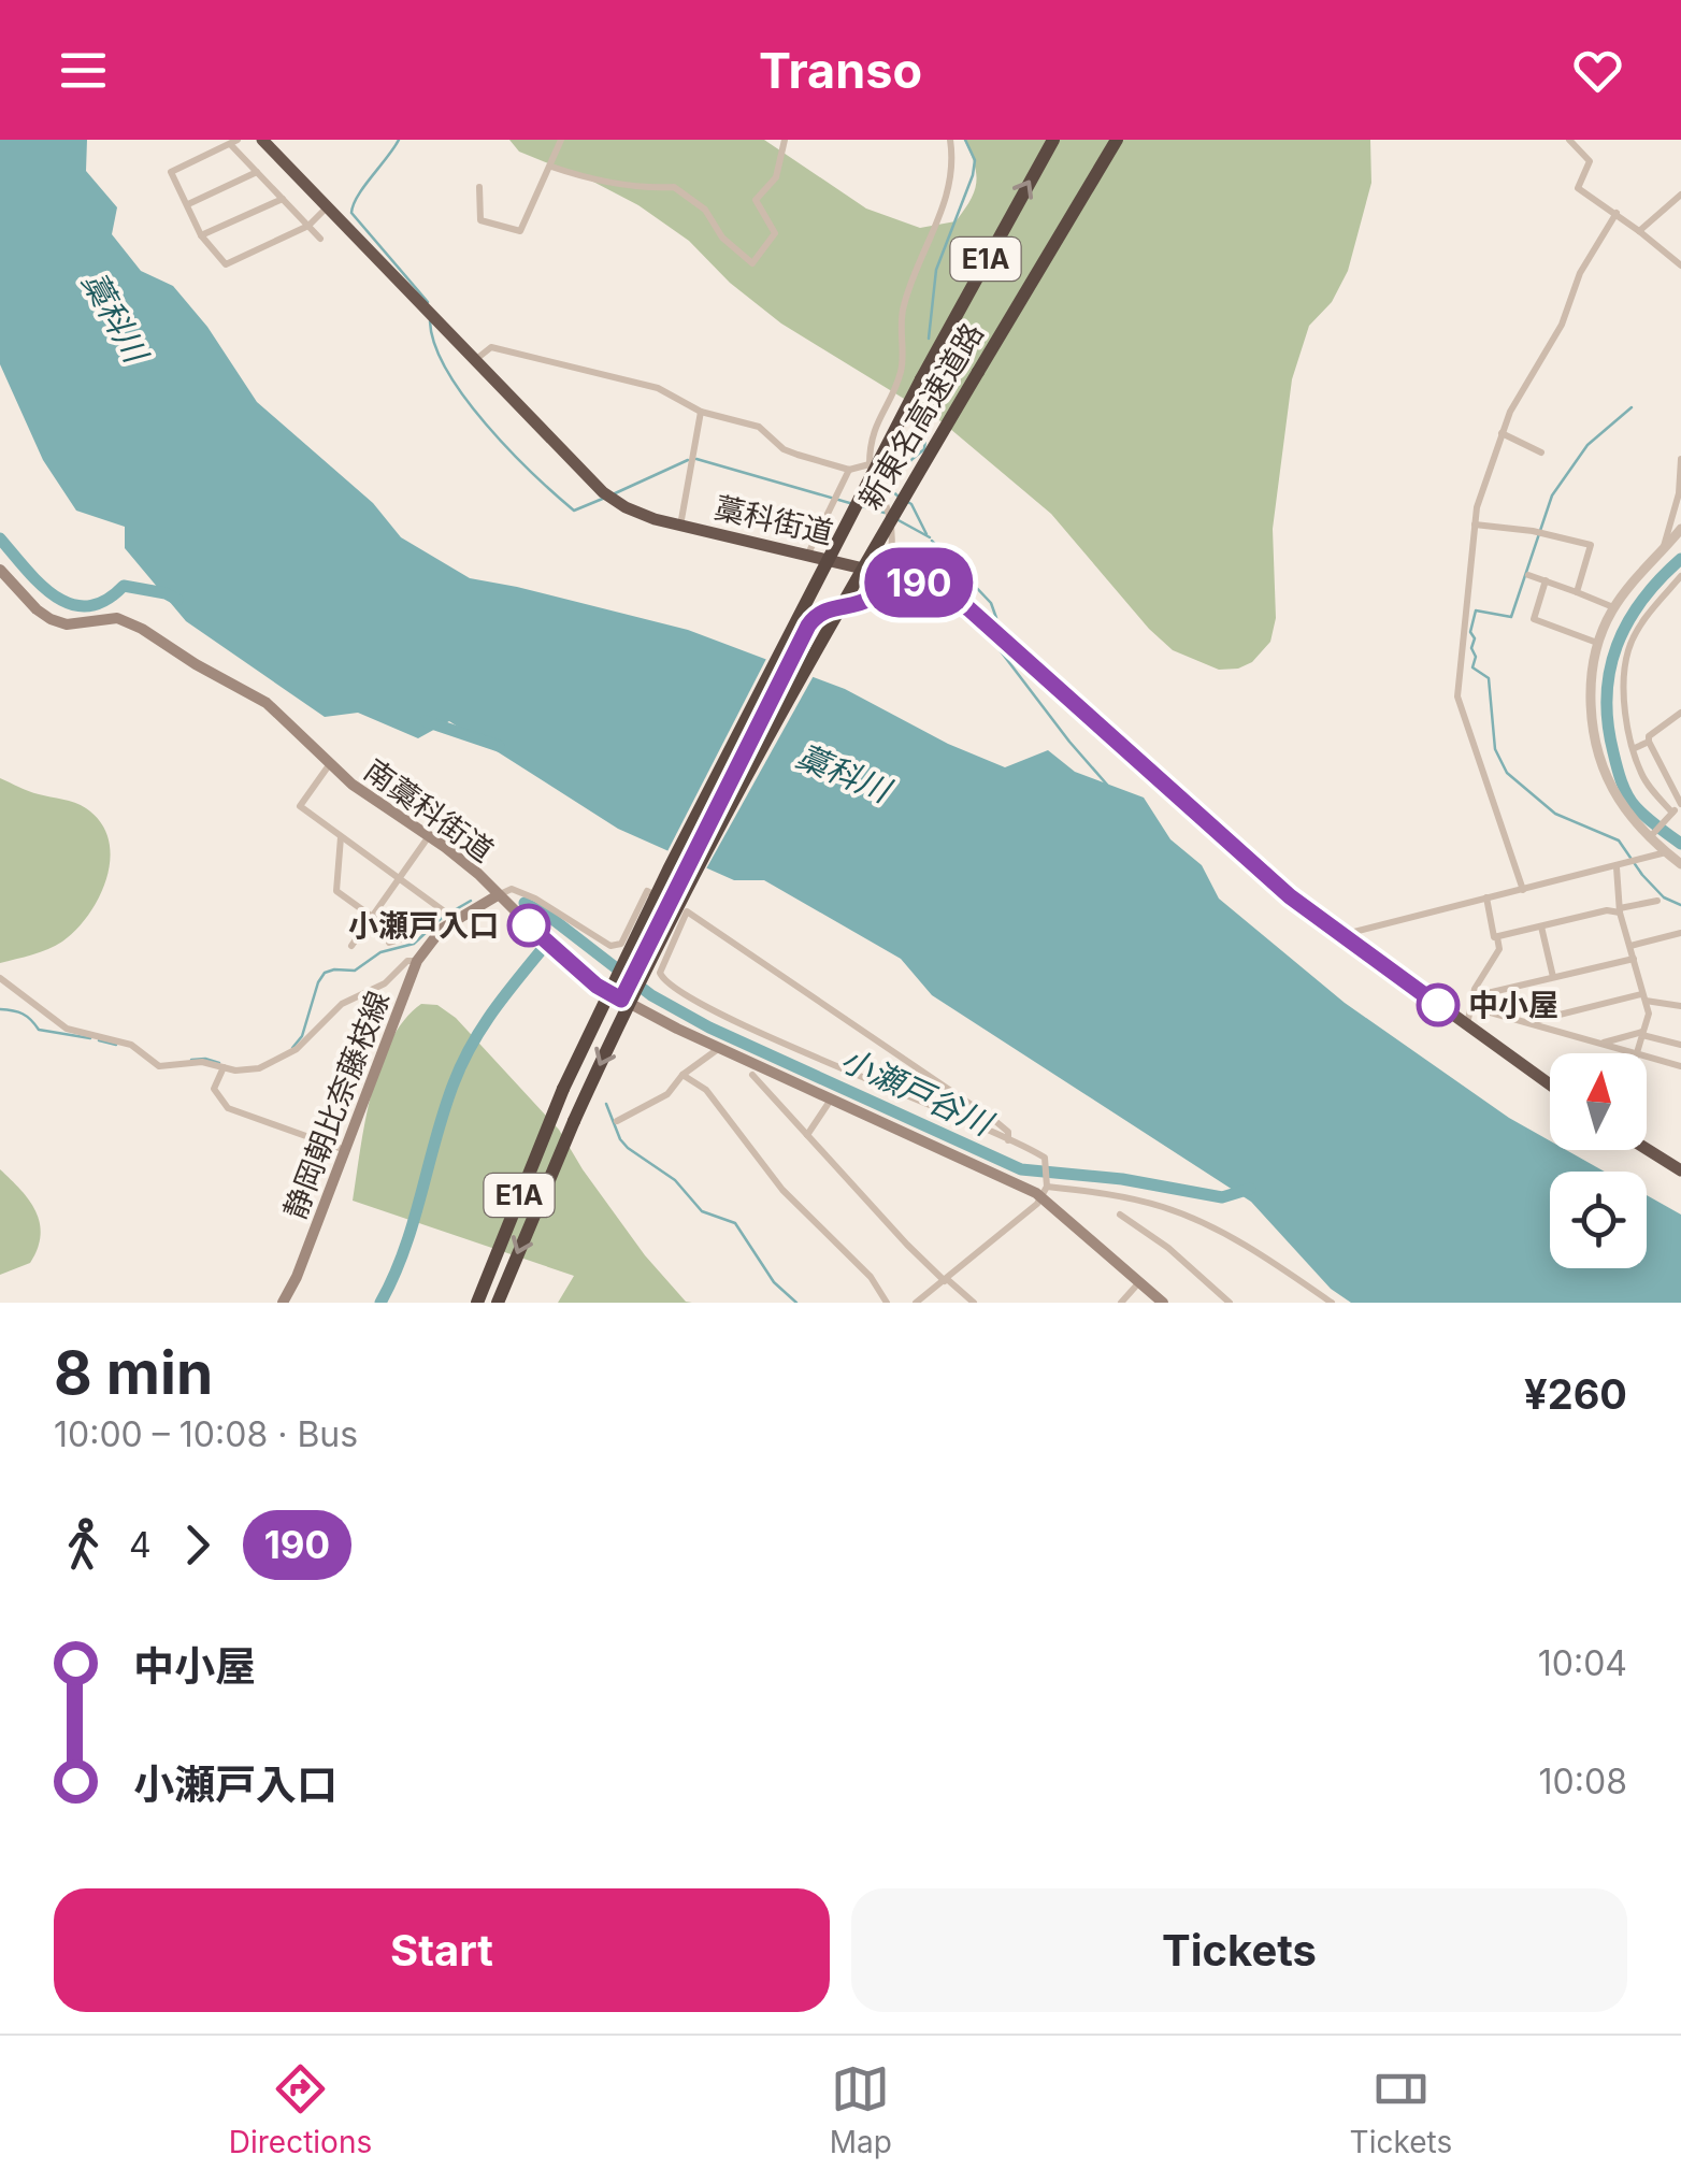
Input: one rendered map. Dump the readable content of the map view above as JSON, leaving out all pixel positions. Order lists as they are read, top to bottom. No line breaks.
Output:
{"streets":{"highway":["E1A","新東名高速道路","藁科街道"],"main road":["南藁科街道","静岡朝比奈藤枝線"]},"crossings":[["南藁科街道","静岡朝比奈藤枝線"]],"water":["藁科川","小瀬戸谷川"],"places":["小瀬戸入口","中小屋"],"lines":["bus line 190"],"north":"top","page":{"header":"Transo","on_map":"190","heading":["8 min","10:00 – 10:08 · Bus","¥260"],"legs":["4","190"],"list":[{"name":"中小屋","value":"10:04"},{"name":"小瀬戸入口","value":"10:08"}],"buttons":["Start","Tickets"],"tabs":["Directions","Map","Tickets"]}}
